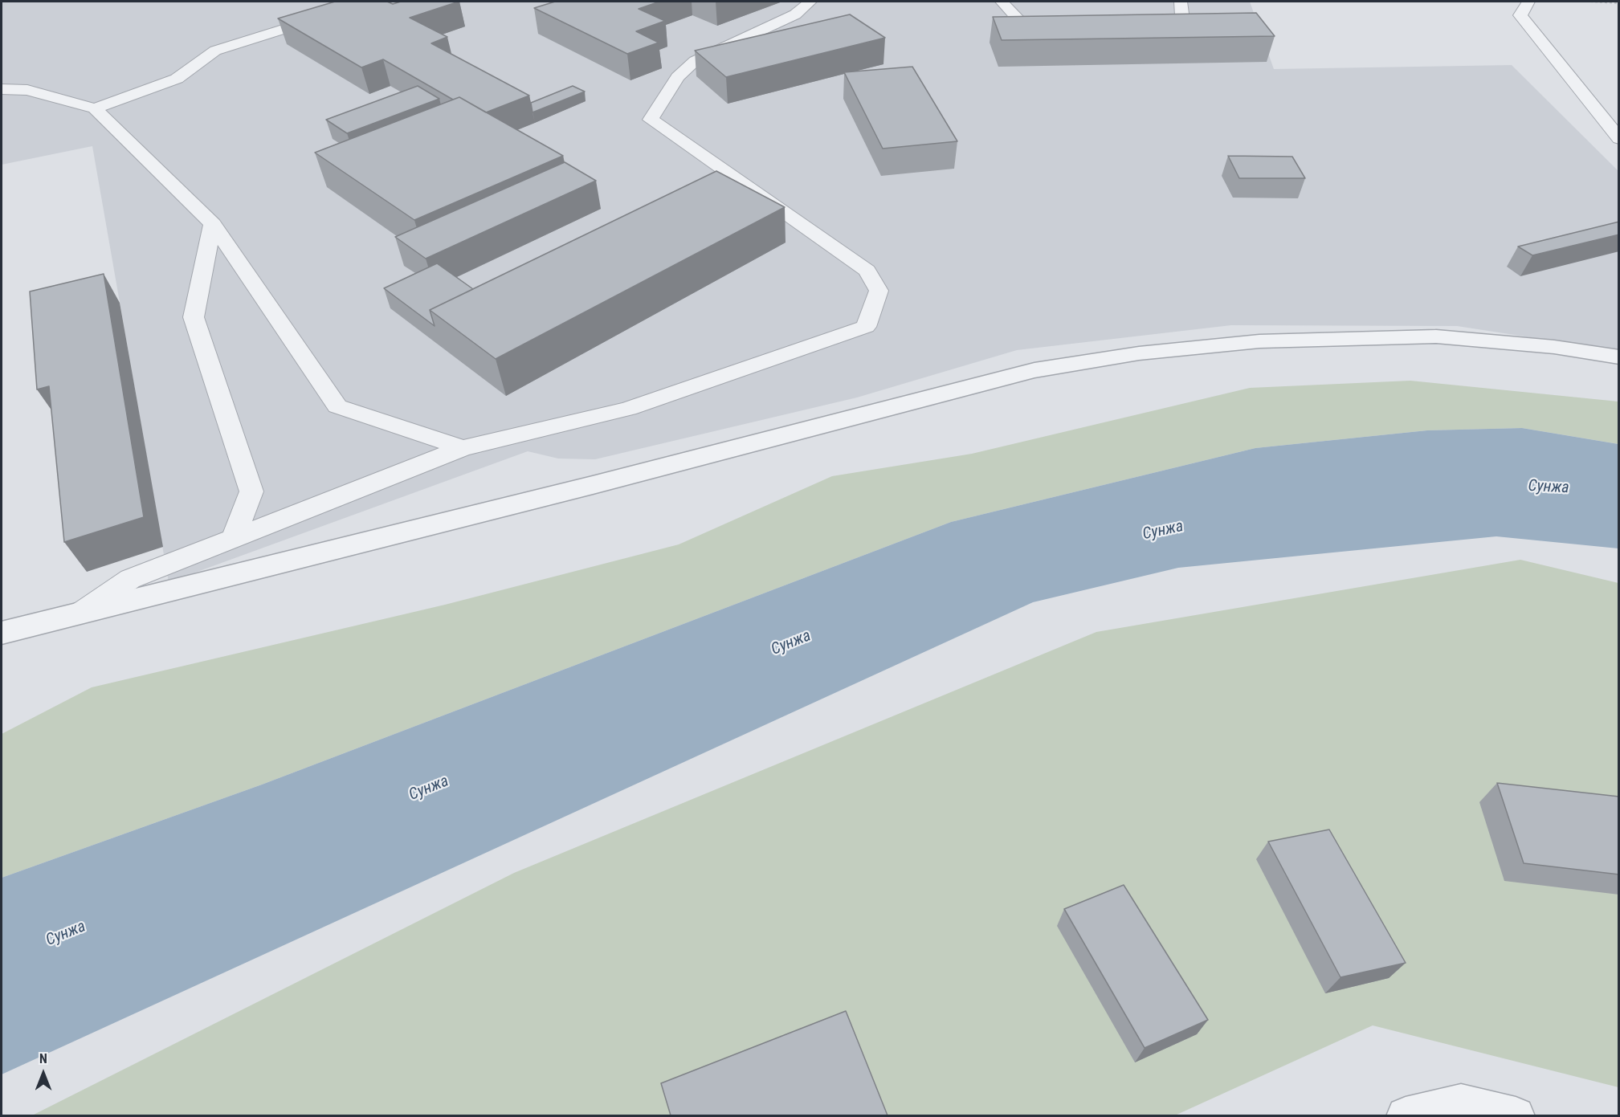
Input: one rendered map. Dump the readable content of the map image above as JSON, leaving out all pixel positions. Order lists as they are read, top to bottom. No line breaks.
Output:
{"water":["Сунжа"],"north":"top"}
